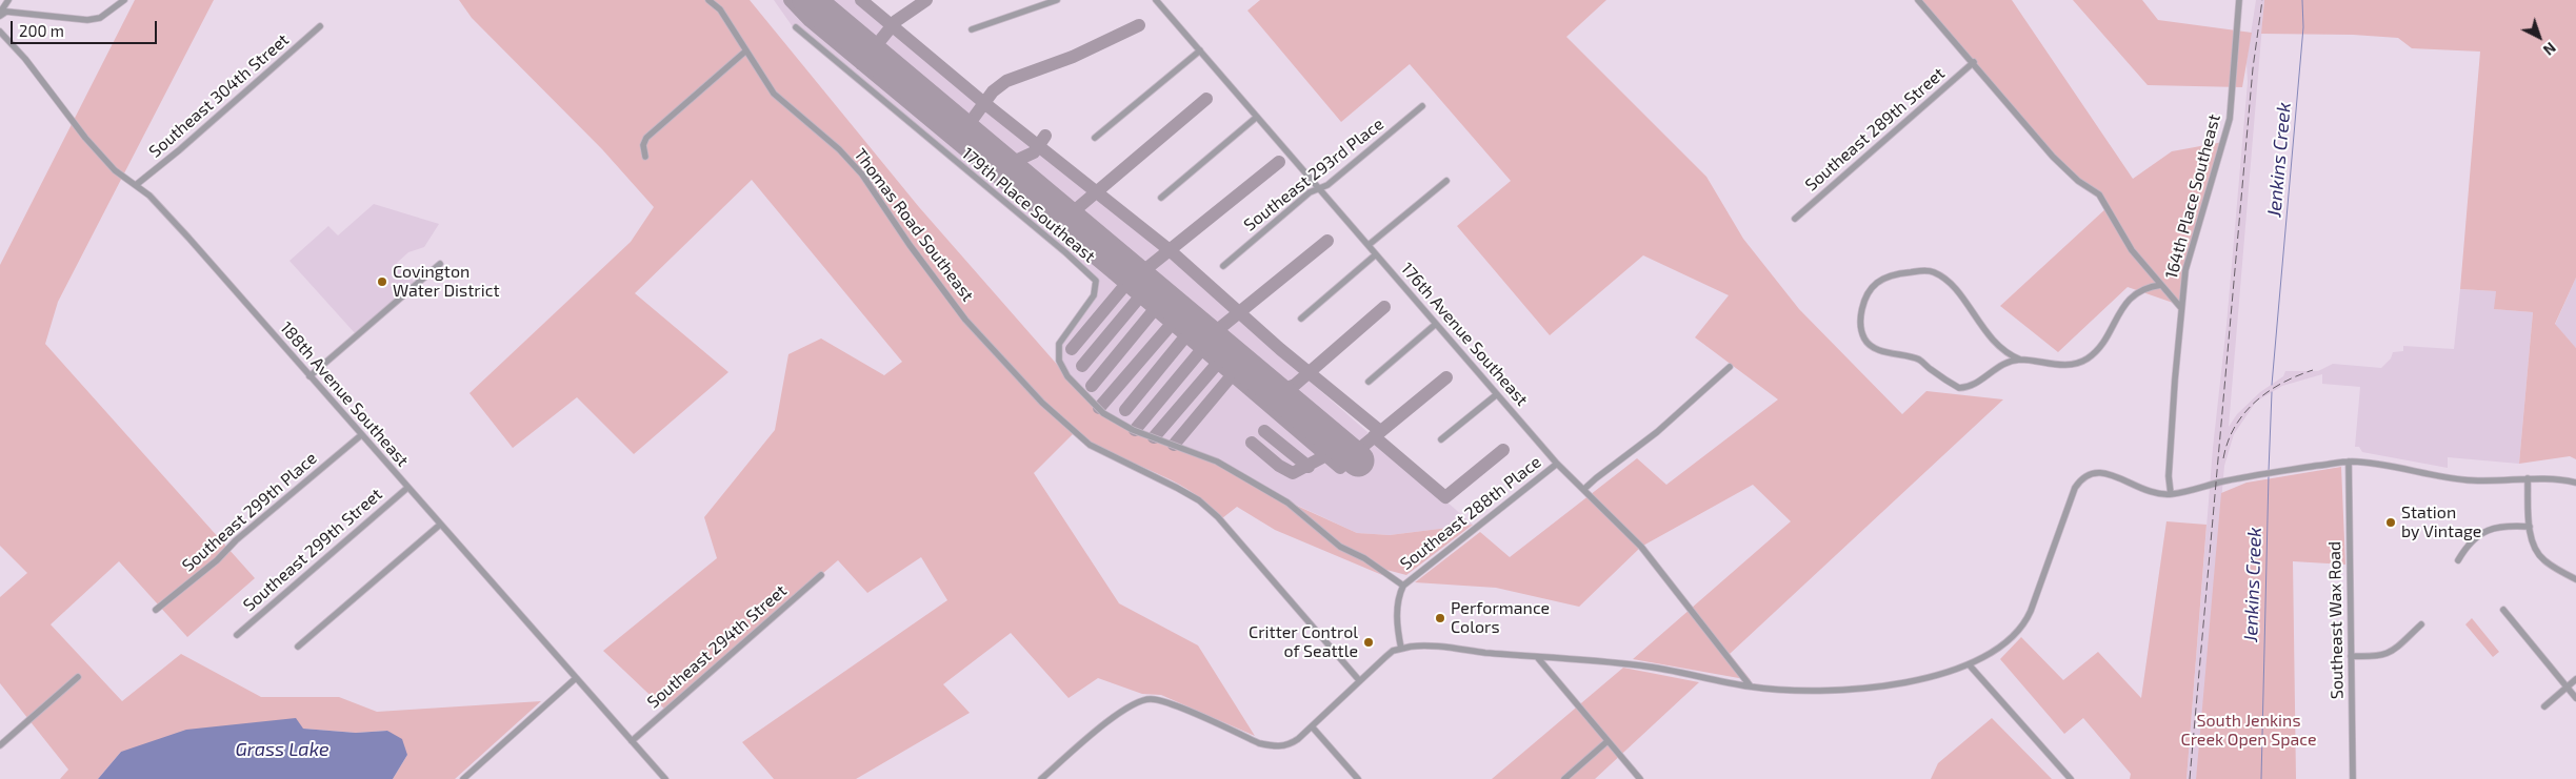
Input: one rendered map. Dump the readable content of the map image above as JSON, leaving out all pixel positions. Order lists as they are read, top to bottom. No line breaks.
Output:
{"streets":{"street":["Southeast 304th Street","Southeast 289th Street","Southeast 293rd Place","164th Place Southeast","179th Place Southeast","Thomas Road Southeast","176th Avenue Southeast","188th Avenue Southeast","Southeast 299th Place","Southeast 288th Place","Southeast 299th Street","Southeast Wax Road","Southeast 294th Street"]},"crossings":[["Southeast 304th Street","188th Avenue Southeast"],["Southeast 293rd Place","176th Avenue Southeast"],["179th Place Southeast","Southeast 288th Place"],["176th Avenue Southeast","Southeast 288th Place"],["188th Avenue Southeast","Southeast 299th Place"],["188th Avenue Southeast","Southeast 299th Street"],["188th Avenue Southeast","Southeast 294th Street"]],"water":["Jenkins Creek","Grass Lake"],"parks":["South Jenkins Creek Open Space"],"places":["Covington Water District","Station by Vintage","Performance Colors","Critter Control of Seattle"],"scale_bar":"200 m","north":"bottom right"}
